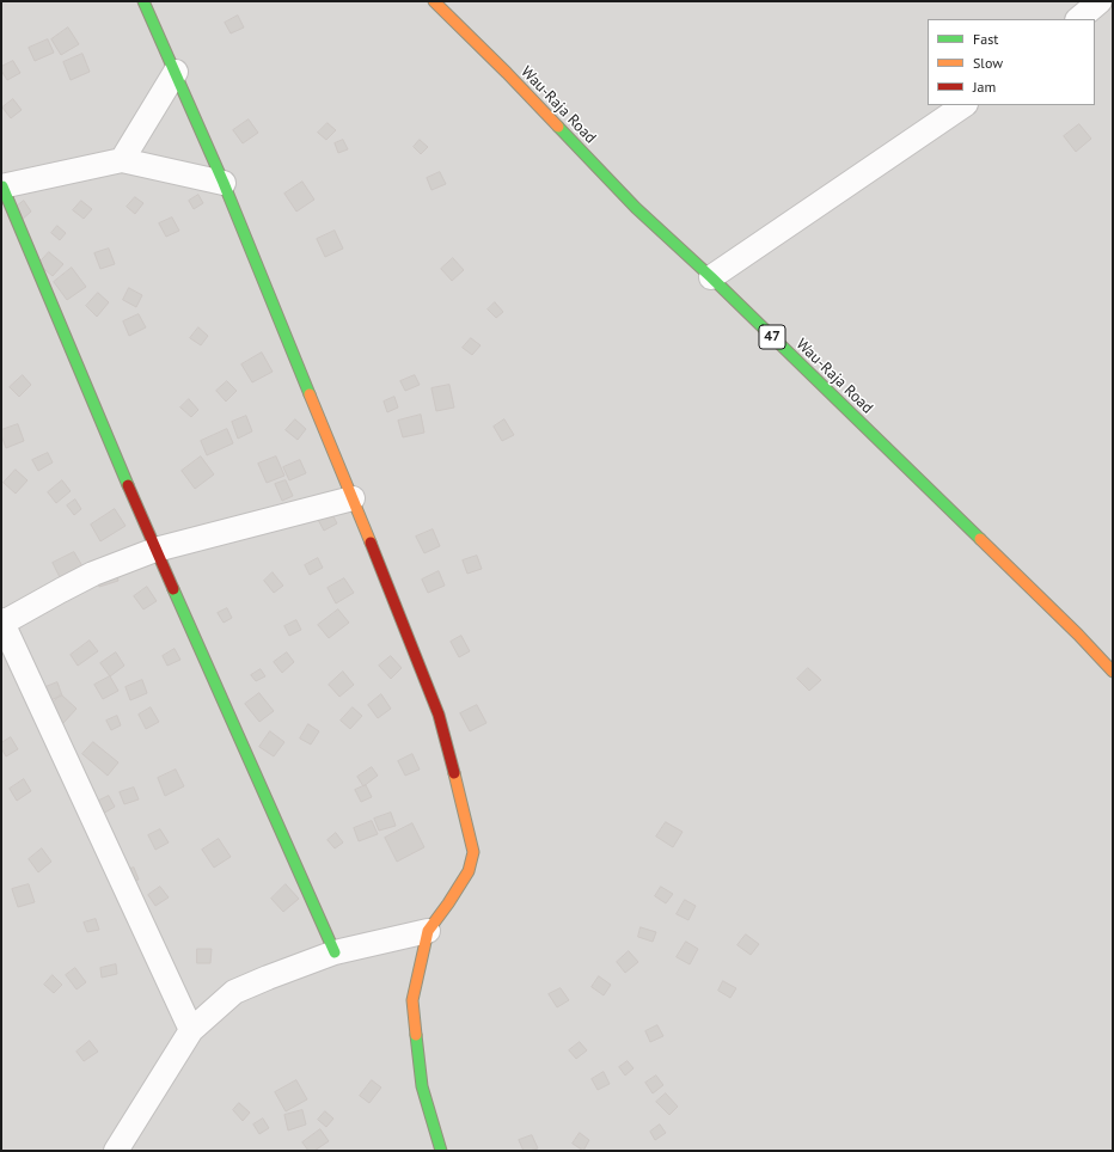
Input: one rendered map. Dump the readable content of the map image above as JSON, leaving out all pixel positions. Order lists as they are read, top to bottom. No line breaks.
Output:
{"streets":{"street":["Wau-Raja Road","47"]},"legend":["Fast","Slow","Jam"]}
